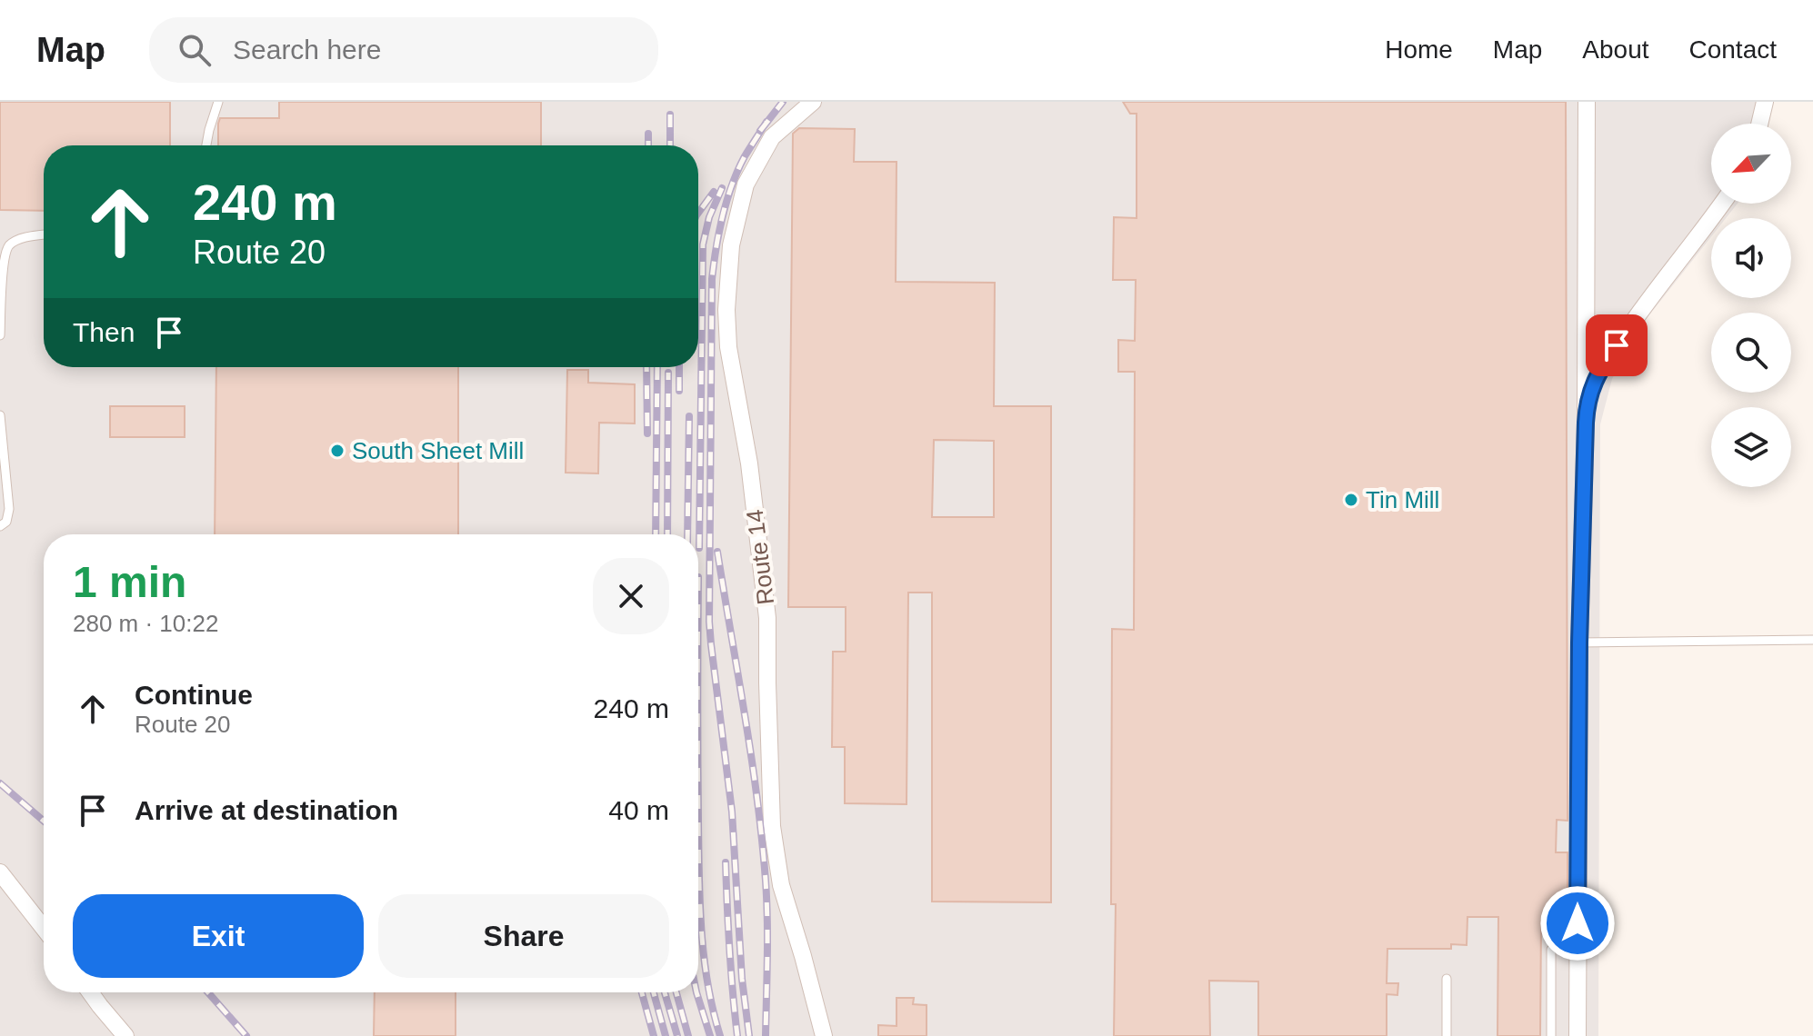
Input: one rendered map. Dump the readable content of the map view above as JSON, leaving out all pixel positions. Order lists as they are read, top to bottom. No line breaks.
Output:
{"streets":{"street":["Route 14"]},"places":["South Sheet Mill","Tin Mill"],"north":"bottom left","page":{"header":"Map","search":"Search here","nav":["Home","Map","About","Contact"],"turn":["240 m","Route 20"],"then":"Then","heading":["1 min","280 m · 10:22"],"list":[{"name":"Continue","note":"Route 20","value":"240 m"},{"name":"Arrive at destination","value":"40 m"}],"buttons":["Exit","Share"]}}
